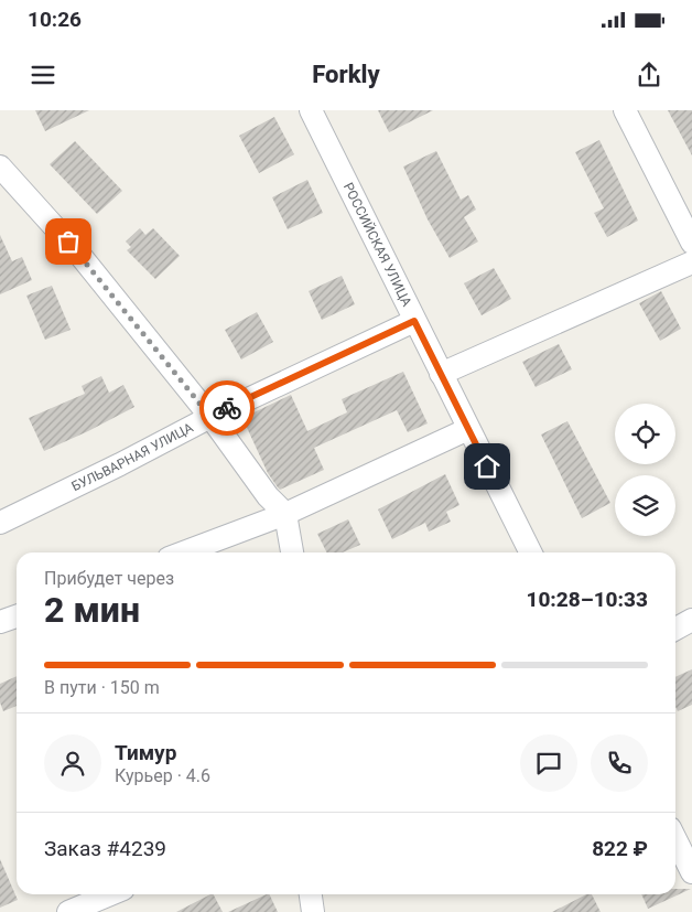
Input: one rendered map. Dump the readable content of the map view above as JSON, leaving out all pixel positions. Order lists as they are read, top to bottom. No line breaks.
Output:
{"streets":{"street":["РОССИЙСКАЯ УЛИЦА","БУЛЬВАРНАЯ УЛИЦА"]},"crossings":[["РОССИЙСКАЯ УЛИЦА","БУЛЬВАРНАЯ УЛИЦА"]],"page":{"status":"10:26","header":"Forkly","heading":["2 мин","Прибудет через","10:28–10:33"],"panel":["Тимур","Курьер · 4.6","Заказ #4239","822 ₽"],"bar":"В пути · 150 m"}}
